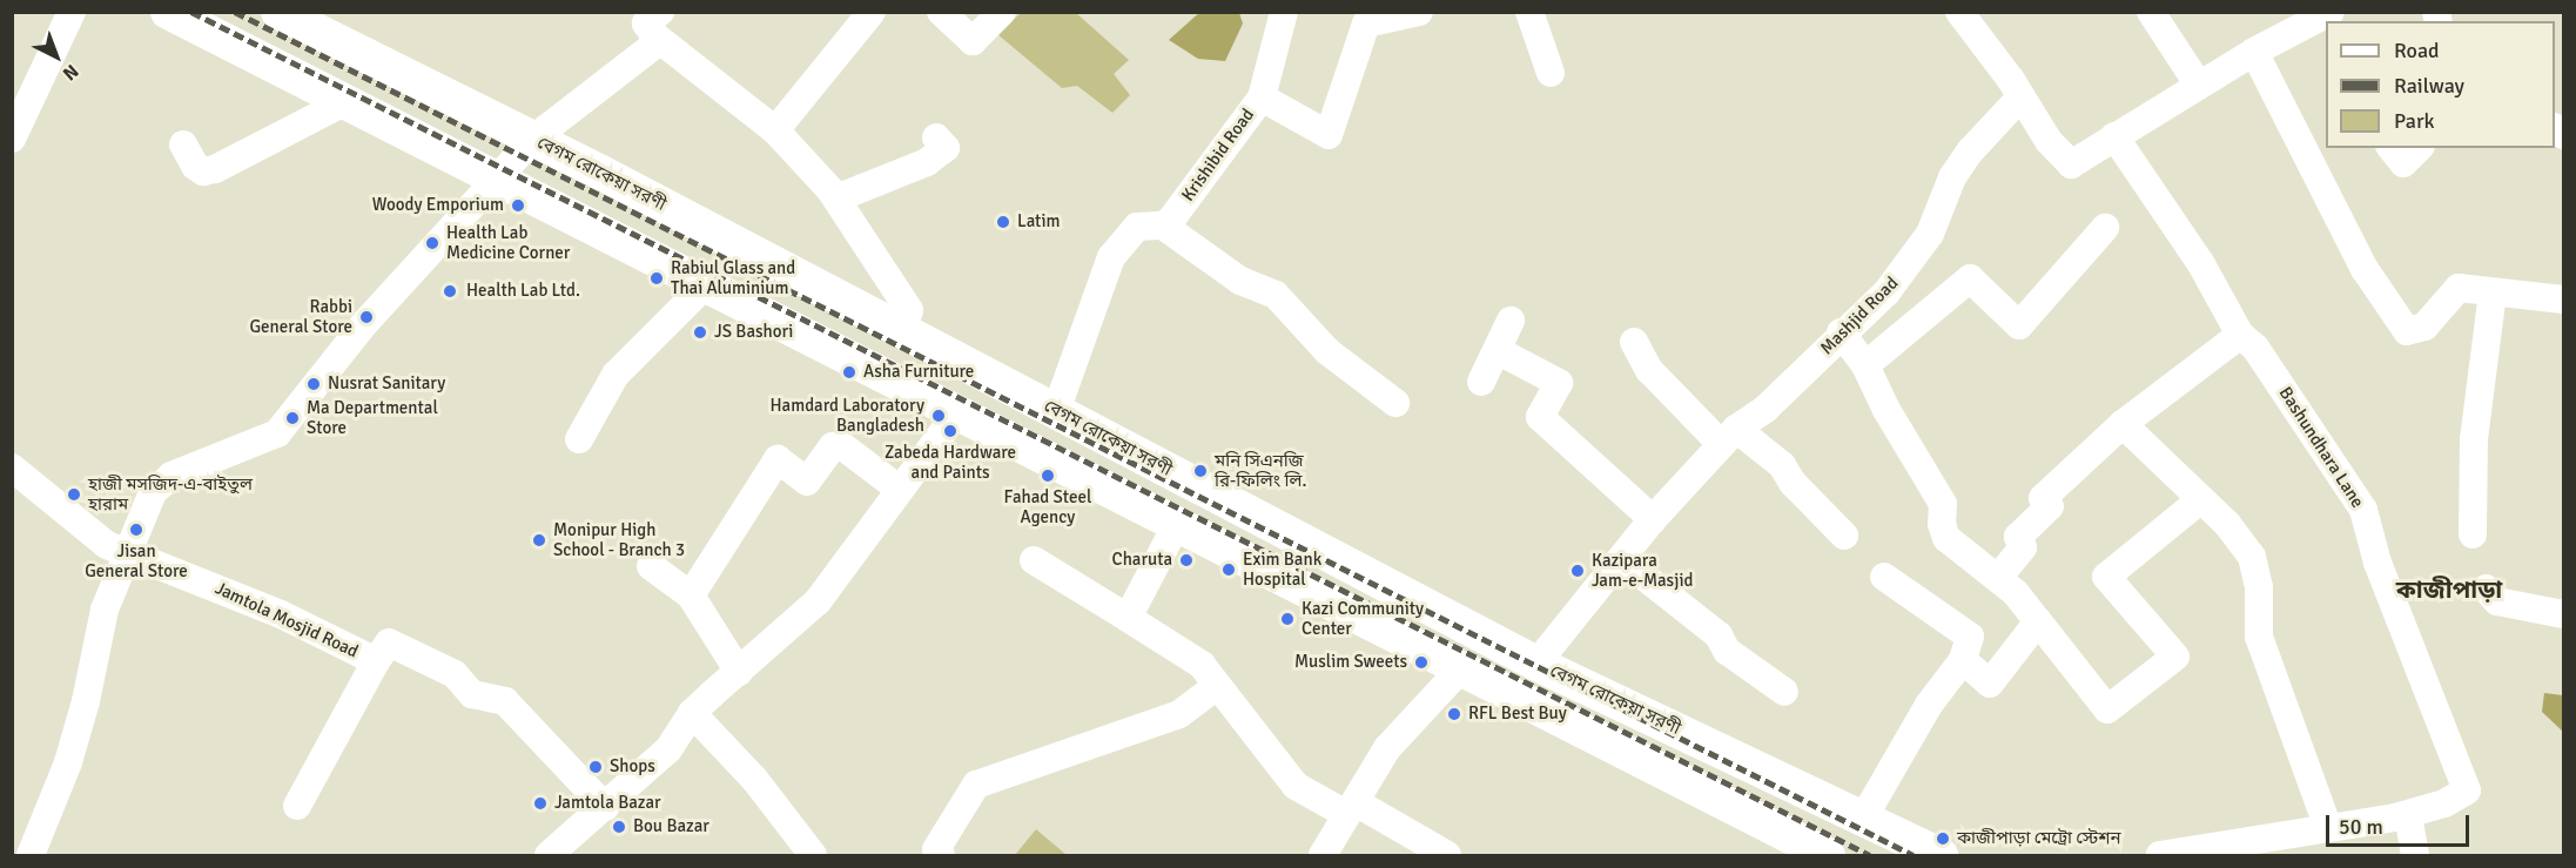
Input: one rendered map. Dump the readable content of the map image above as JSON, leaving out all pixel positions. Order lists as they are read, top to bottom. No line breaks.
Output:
{"streets":{"main road":["বেগম রোকেয়া সরণী"],"street":["Krishibid Road","Mashjid Road","Bashundhara Lane","Jamtola Mosjid Road"]},"crossings":[["বেগম রোকেয়া সরণী","Mashjid Road"]],"districts":["কাজীপাড়া"],"places":["Woody Emporium","Latim","Health Lab Medicine Corner","Rabiul Glass and Thai Aluminium","Health Lab Ltd.","Rabbi General Store","JS Bashori","Asha Furniture","Nusrat Sanitary","Hamdard Laboratory Bangladesh","Ma Departmental Store","Zabeda Hardware and Paints","মনি সিএনজি রি-ফিলিং লি.","Fahad Steel Agency","হাজী মসজিদ-এ-বাইতুল হারাম","Jisan General Store","Monipur High School - Branch 3","Charuta","Exim Bank Hospital","Kazipara Jam-e-Masjid","Kazi Community Center","Muslim Sweets","RFL Best Buy","Shops","Jamtola Bazar","Bou Bazar","কাজীপাড়া মেট্রো স্টেশন"],"legend":["Road","Railway","Park"],"scale_bar":"50 m","north":"bottom right"}
